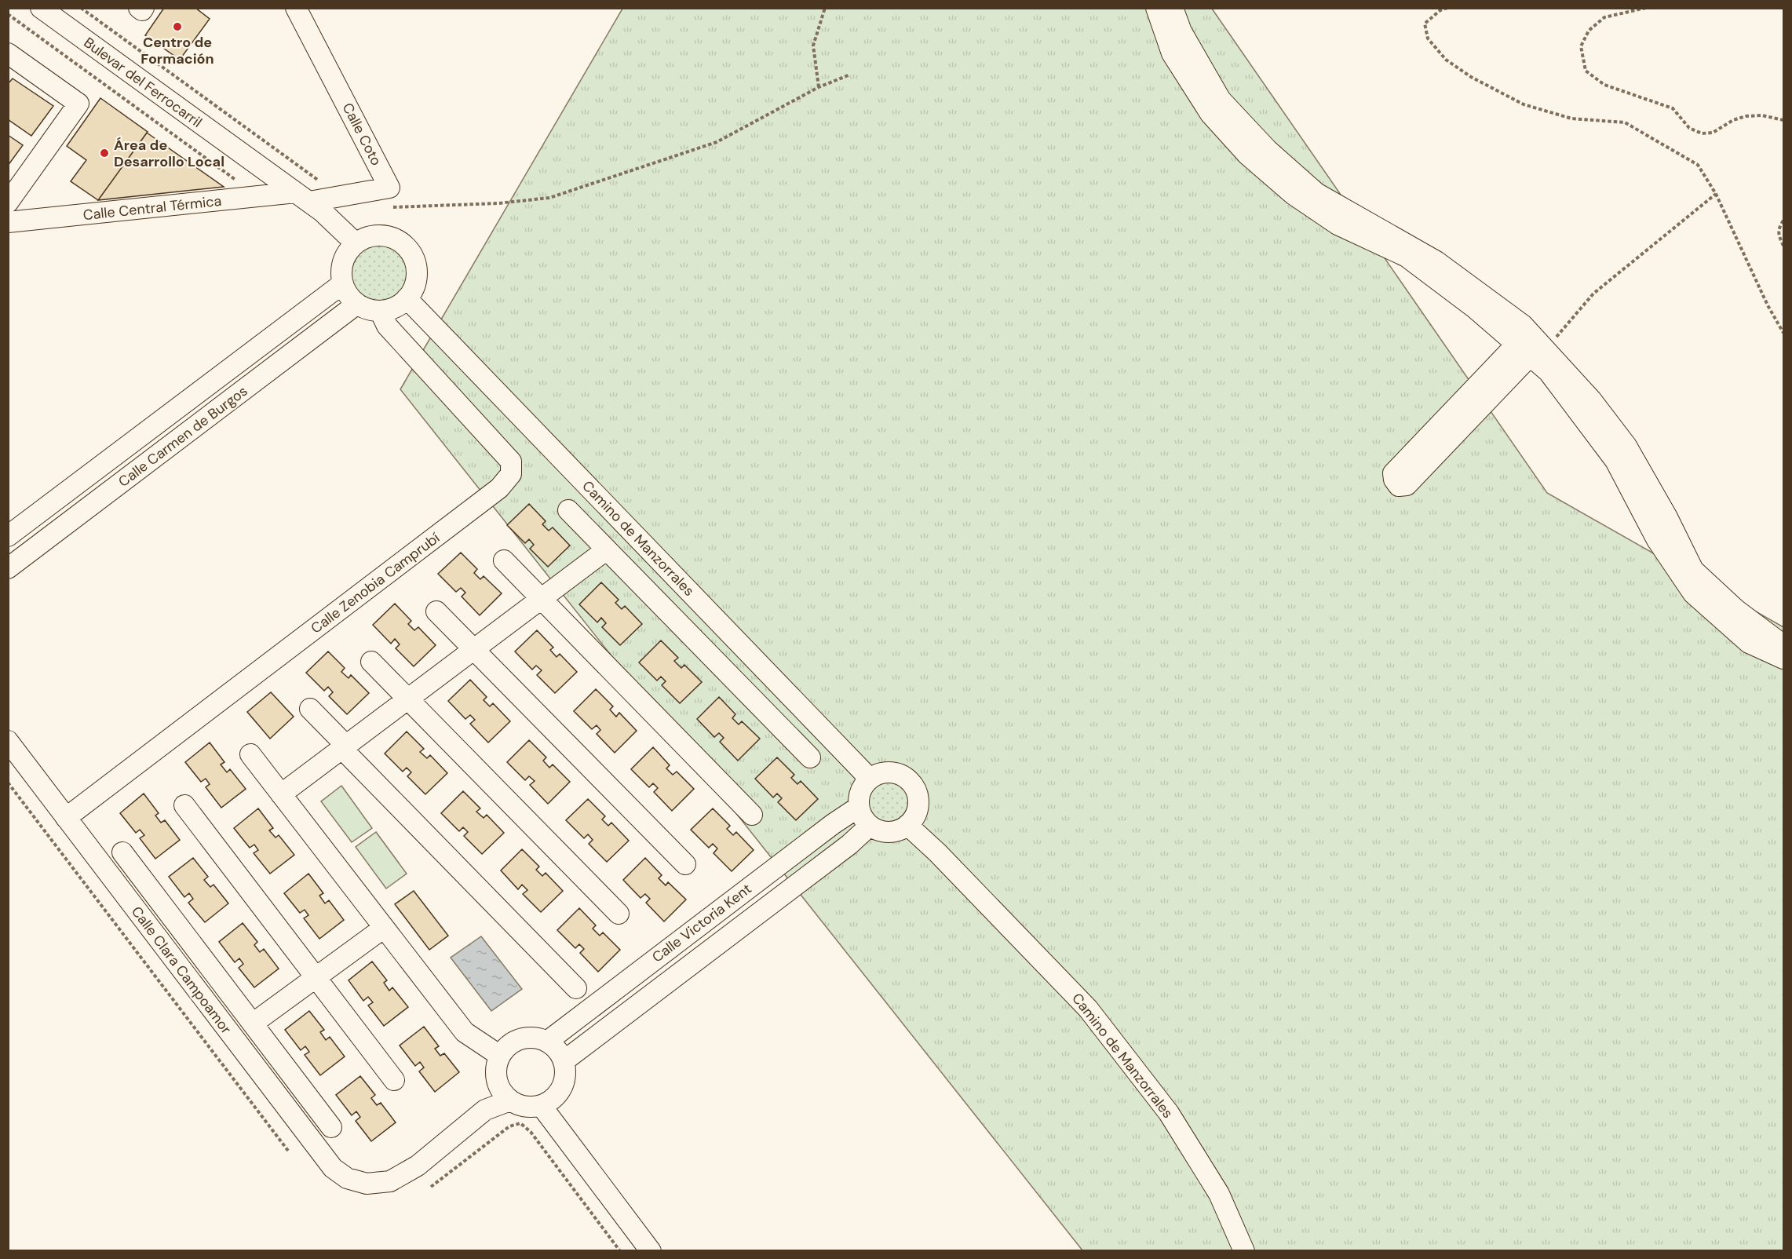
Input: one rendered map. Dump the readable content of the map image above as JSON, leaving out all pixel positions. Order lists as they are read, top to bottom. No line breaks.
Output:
{"streets":{"street":["Bulevar del Ferrocarril","Calle Coto","Calle Central Térmica","Calle Carmen de Burgos","Camino de Manzorrales","Calle Zenobia Camprubí","Calle Victoria Kent","Calle Clara Campoamor"]},"crossings":[["Bulevar del Ferrocarril","Calle Coto"],["Bulevar del Ferrocarril","Calle Central Térmica"],["Bulevar del Ferrocarril","Calle Carmen de Burgos"],["Bulevar del Ferrocarril","Camino de Manzorrales"],["Bulevar del Ferrocarril","Calle Zenobia Camprubí"],["Calle Coto","Calle Central Térmica"],["Calle Carmen de Burgos","Camino de Manzorrales"],["Calle Carmen de Burgos","Calle Zenobia Camprubí"],["Camino de Manzorrales","Calle Zenobia Camprubí"],["Camino de Manzorrales","Calle Victoria Kent"],["Calle Zenobia Camprubí","Calle Clara Campoamor"]],"places":["Centro de Formación","Área de Desarrollo Local"]}
